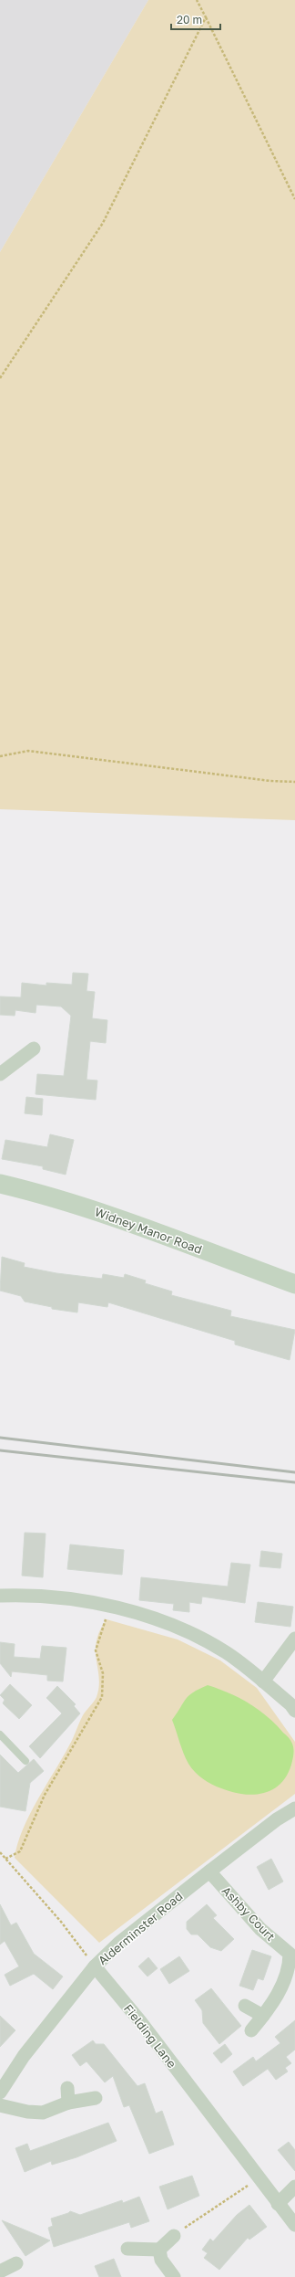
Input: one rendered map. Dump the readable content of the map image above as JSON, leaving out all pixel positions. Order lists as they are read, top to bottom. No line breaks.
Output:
{"streets":{"street":["Widney Manor Road","Ashby Court","Alderminster Road","Fielding Lane"]},"crossings":[["Ashby Court","Alderminster Road"],["Alderminster Road","Fielding Lane"]],"scale_bar":"20 m"}
